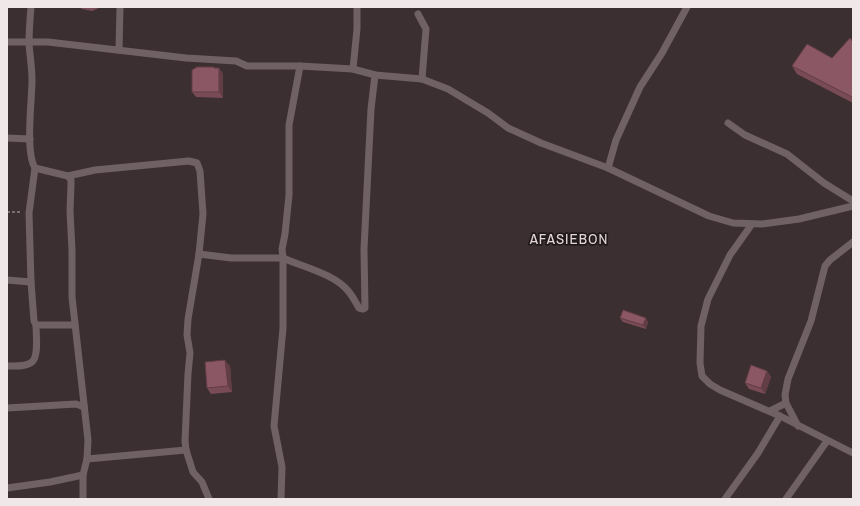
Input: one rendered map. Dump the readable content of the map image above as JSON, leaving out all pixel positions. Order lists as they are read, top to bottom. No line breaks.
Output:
{"districts":["AFASIEBON"]}
